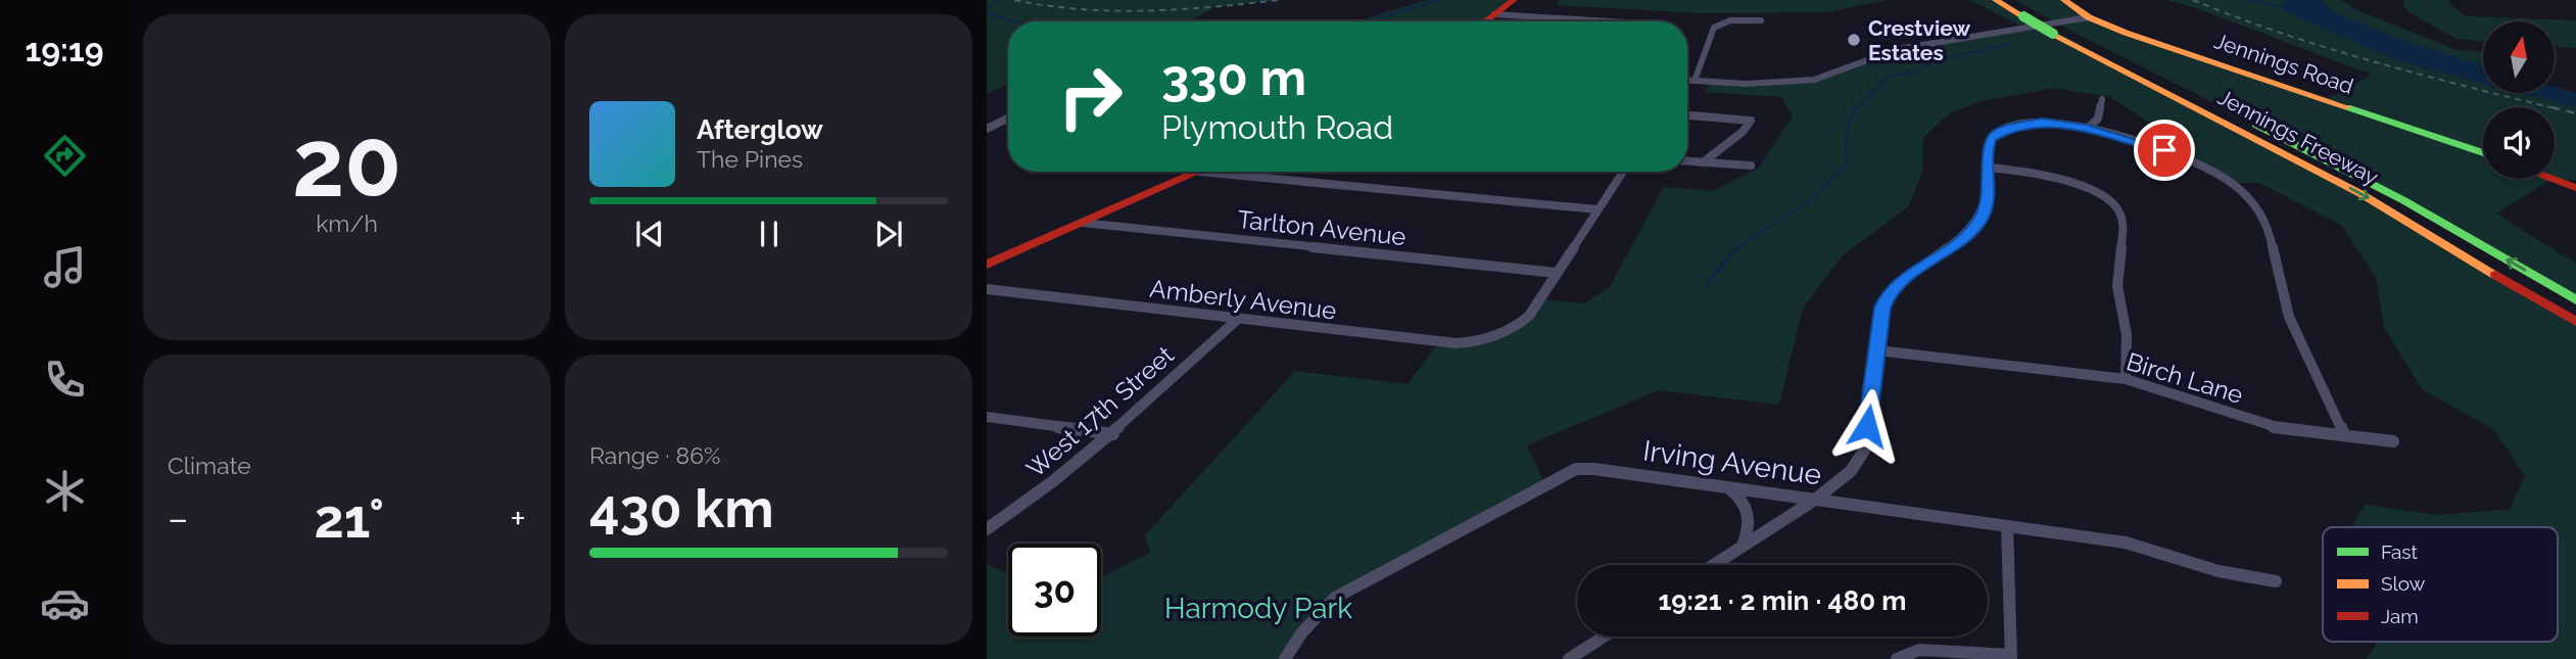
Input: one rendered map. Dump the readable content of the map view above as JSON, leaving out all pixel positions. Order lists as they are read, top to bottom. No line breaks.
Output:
{"streets":{"main road":["Jennings Road","Jennings Freeway"],"street":["Tarlton Avenue","Amberly Avenue","Birch Lane","West 17th Street","Irving Avenue"]},"crossings":[["Tarlton Avenue","Amberly Avenue"],["Amberly Avenue","West 17th Street"]],"parks":["Harmody Park"],"places":["Crestview Estates"],"legend":["Fast","Slow","Jam"],"north":"top","page":{"tabs":"19:19","tile":[["20","km/h"],"Climate",["Range · 86%","430 km"]],"turn":["330 m","Plymouth Road"],"song":["Afterglow","The Pines"],"heat":["−","21°","+"],"limit":"30","trip":"19:21 · 2 min · 480 m"}}
